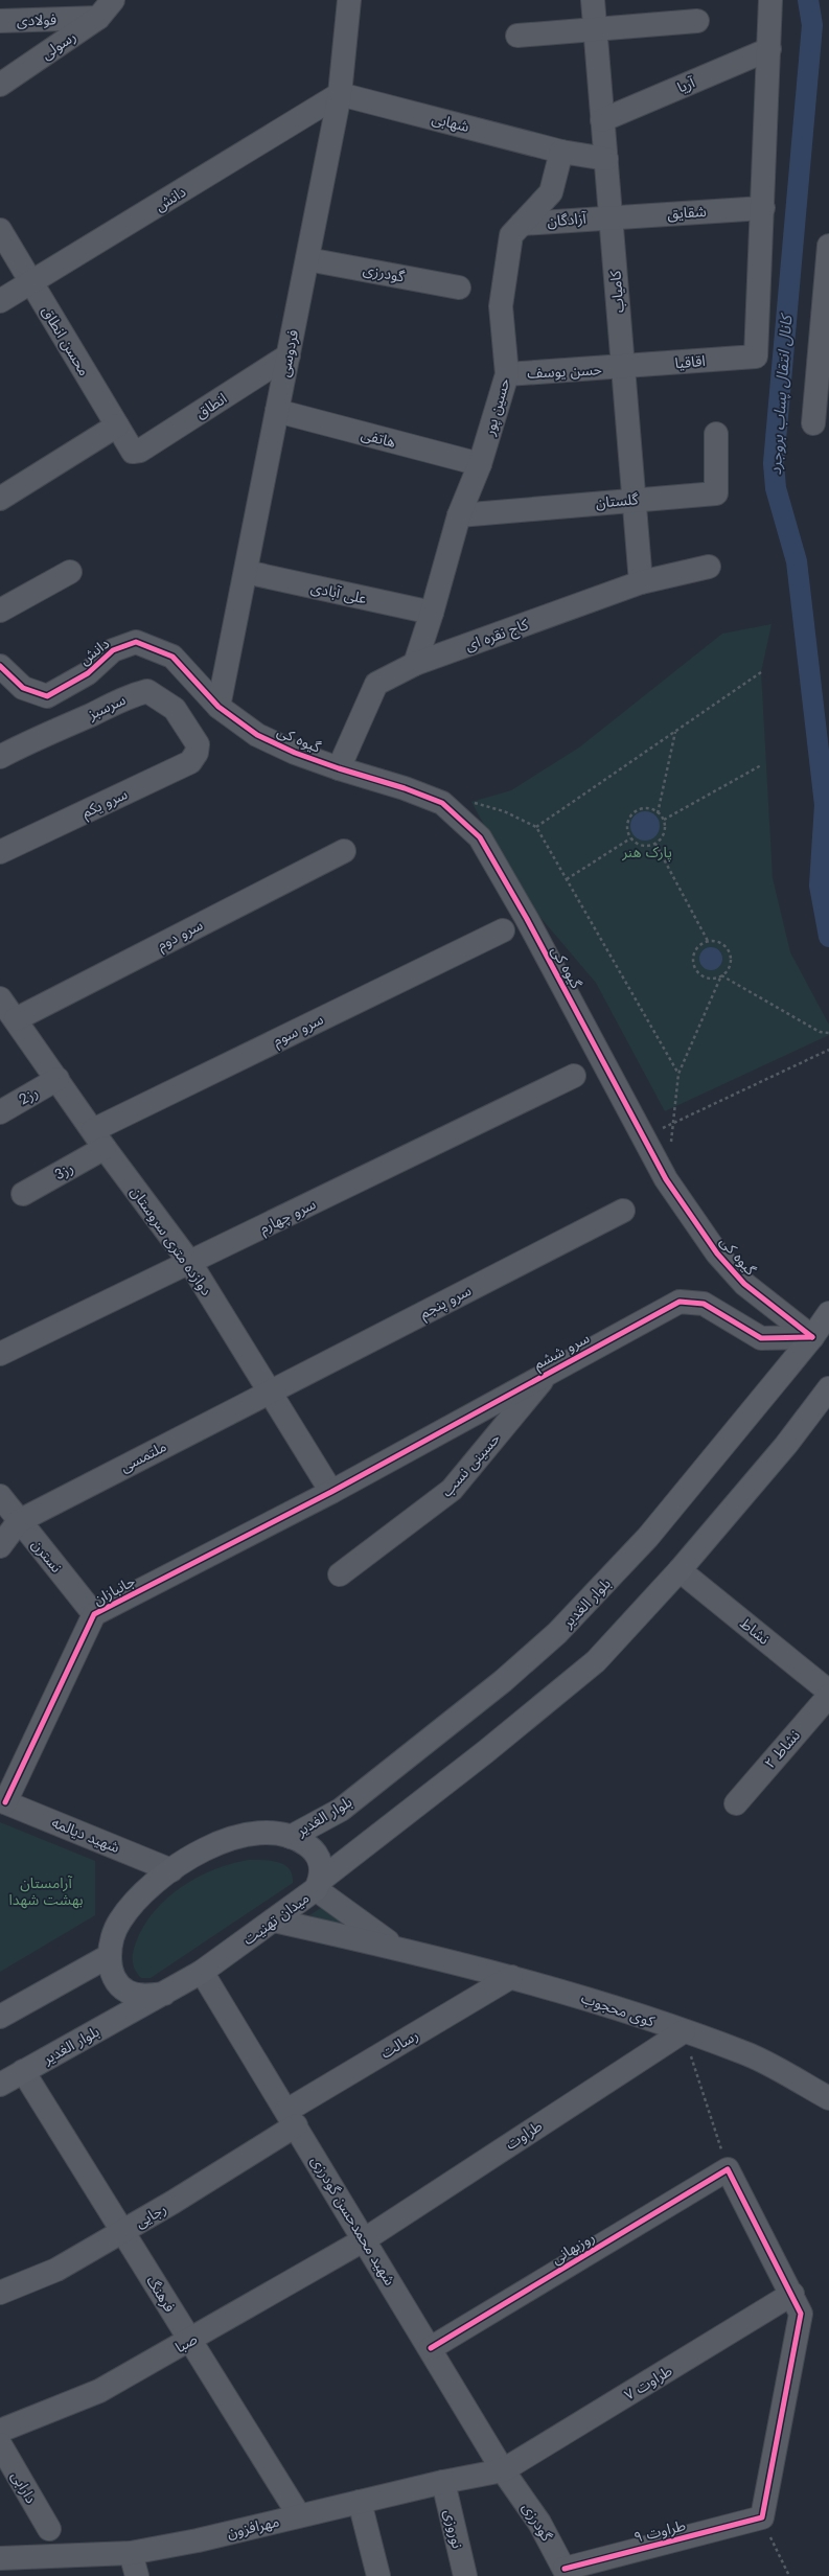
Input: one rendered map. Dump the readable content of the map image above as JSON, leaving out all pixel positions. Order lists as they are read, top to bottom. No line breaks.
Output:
{"streets":{"main road":["بلوار الغدیر","میدان تهنیت"],"street":["فولادی","رسولی","آریا","شهابی","دانش","شقایق","آزادگان","گودرزی","کامیاب","محسن انطاق","فردوسی","اقاقیا","حسن یوسف","انطاق","حسین پور","هاتفی","گلستان","علی آبادی","کاج نقره ای","سرسبز","گیوه کی","سرو یکم","سرو دوم","سرو سوم","رز2","رز3","سرو چهارم","دوازده متری سروستان","سرو پنجم","سرو ششم","ملتمسی","حسینی نسب","نسترن","جانبازان","نشاط","نشاط ۲","شهید دیالمه","کوی محجوب","رسالت","طراوت","رجایی","شهید محمدحسن گودرزی","روزبهانی","فرهنگ","صبا","طراوت ۷","دارابی","مهرافزون","نوروزی","طراوت ۹"]},"crossings":[["فولادی","رسولی"],["آریا","کامیاب"],["شهابی","دانش"],["شهابی","فردوسی"],["شهابی","حسین پور"],["دانش","محسن انطاق"],["دانش","فردوسی"],["دانش","گیوه کی"],["شقایق","آزادگان"],["شقایق","کامیاب"],["شقایق","اقاقیا"],["آزادگان","کامیاب"],["آزادگان","حسین پور"],["گودرزی","فردوسی"],["گودرزی","شهید محمدحسن گودرزی"],["گودرزی","طراوت ۷"],["گودرزی","مهرافزون"],["گودرزی","طراوت ۹"],["کامیاب","اقاقیا"],["کامیاب","حسن یوسف"],["کامیاب","گلستان"],["کامیاب","کاج نقره ای"],["محسن انطاق","انطاق"],["فردوسی","انطاق"],["فردوسی","هاتفی"],["فردوسی","علی آبادی"],["فردوسی","گیوه کی"],["اقاقیا","حسن یوسف"],["حسن یوسف","حسین پور"],["حسین پور","هاتفی"],["حسین پور","گلستان"],["حسین پور","علی آبادی"],["حسین پور","کاج نقره ای"],["کاج نقره ای","گیوه کی"],["سرسبز","سرو یکم"],["گیوه کی","سرو ششم"],["گیوه کی","بلوار الغدیر"],["سرو دوم","دوازده متری سروستان"],["سرو سوم","رز3"],["سرو سوم","دوازده متری سروستان"],["رز2","دوازده متری سروستان"],["رز3","دوازده متری سروستان"],["سرو چهارم","دوازده متری سروستان"],["دوازده متری سروستان","سرو پنجم"],["دوازده متری سروستان","سرو ششم"],["دوازده متری سروستان","ملتمسی"],["دوازده متری سروستان","جانبازان"],["سرو پنجم","ملتمسی"],["سرو ششم","حسینی نسب"],["سرو ششم","جانبازان"],["سرو ششم","بلوار الغدیر"],["ملتمسی","نسترن"],["نسترن","جانبازان"],["جانبازان","شهید دیالمه"],["بلوار الغدیر","میدان تهنیت"],["بلوار الغدیر","فرهنگ"],["شهید دیالمه","میدان تهنیت"],["میدان تهنیت","کوی محجوب"],["میدان تهنیت","شهید محمدحسن گودرزی"],["کوی محجوب","رسالت"],["کوی محجوب","طراوت"],["رسالت","رجایی"],["رسالت","شهید محمدحسن گودرزی"],["طراوت","شهید محمدحسن گودرزی"],["طراوت","صبا"],["رجایی","شهید محمدحسن گودرزی"],["رجایی","فرهنگ"],["شهید محمدحسن گودرزی","روزبهانی"],["شهید محمدحسن گودرزی","صبا"],["شهید محمدحسن گودرزی","طراوت ۷"],["شهید محمدحسن گودرزی","مهرافزون"],["فرهنگ","صبا"],["فرهنگ","مهرافزون"],["طراوت ۷","مهرافزون"],["مهرافزون","نوروزی"]],"water":["کانال انتقال پساب بروجرد"],"parks":["پارک هنر","آرامستان بهشت شهدا"]}
